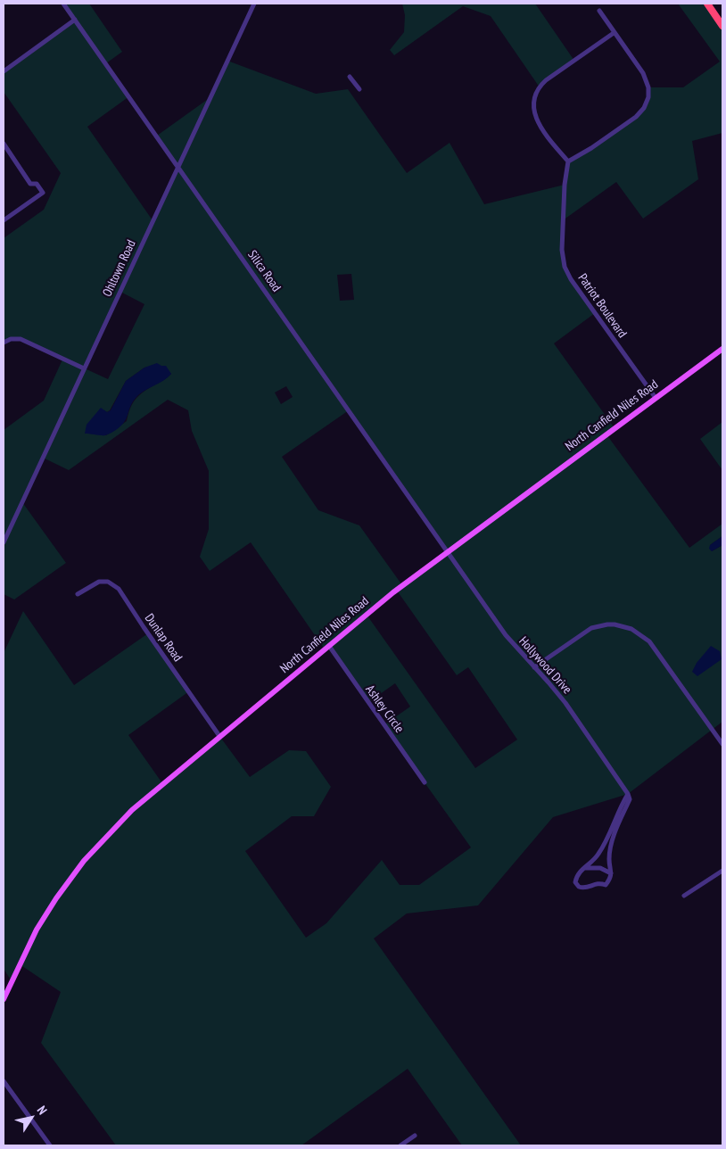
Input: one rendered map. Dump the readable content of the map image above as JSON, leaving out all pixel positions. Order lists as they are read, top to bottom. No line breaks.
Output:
{"streets":{"main road":["North Canfield Niles Road"],"street":["Ohltown Road","Silica Road","Patriot Boulevard","Dunlap Road","Hollywood Drive","Ashley Circle"]},"crossings":[["Ohltown Road","Silica Road"],["Silica Road","North Canfield Niles Road"],["Silica Road","Hollywood Drive"],["Patriot Boulevard","North Canfield Niles Road"],["North Canfield Niles Road","Dunlap Road"],["North Canfield Niles Road","Hollywood Drive"],["North Canfield Niles Road","Ashley Circle"]],"north":"top right"}
